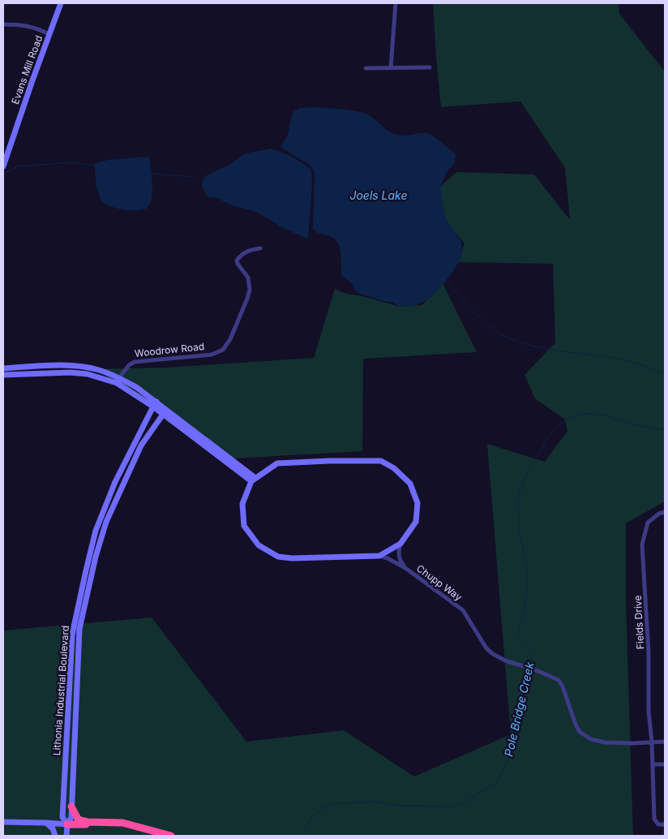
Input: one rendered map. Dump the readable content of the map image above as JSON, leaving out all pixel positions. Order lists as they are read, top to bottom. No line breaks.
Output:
{"streets":{"street":["Evans Mill Road","Woodrow Road","Chupp Way","Fields Drive","Lithonia Industrial Boulevard"]},"crossings":[["Chupp Way","Fields Drive"]],"water":["Joels Lake","Pole Bridge Creek"]}
